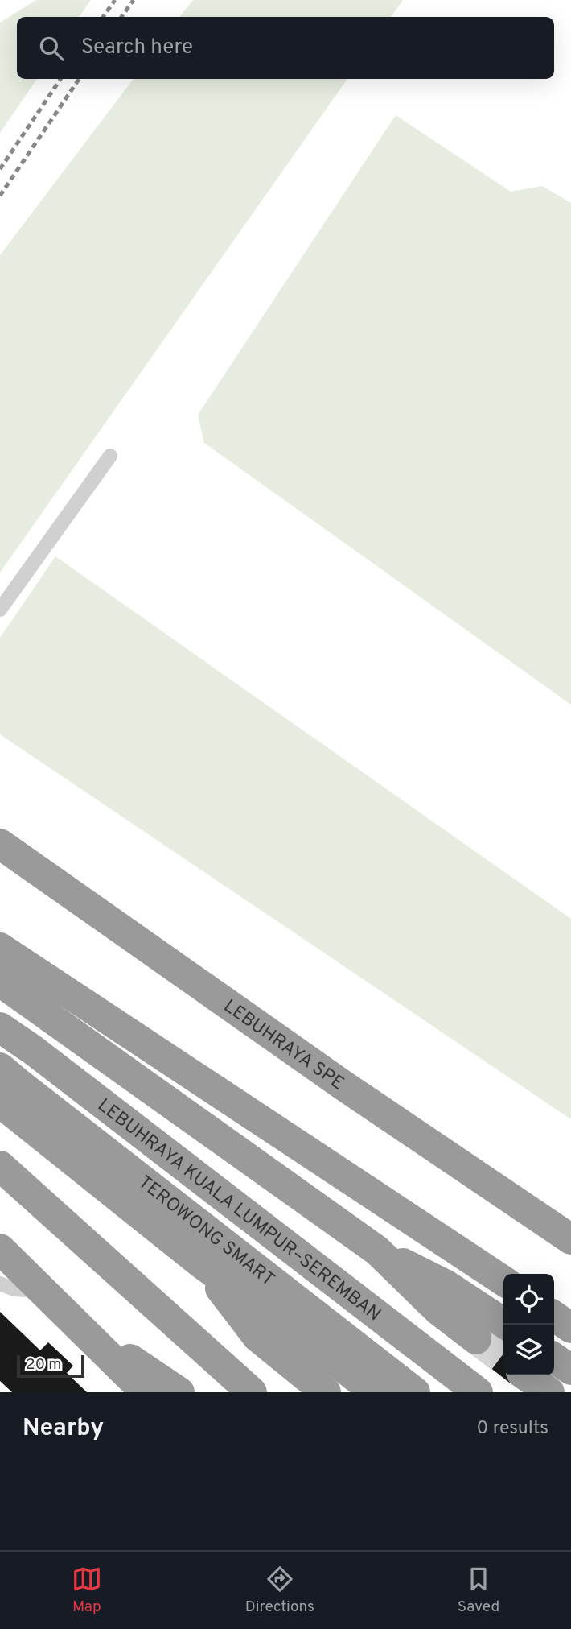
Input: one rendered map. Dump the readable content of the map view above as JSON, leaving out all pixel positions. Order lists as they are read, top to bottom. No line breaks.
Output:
{"streets":{"highway":["LEBUHRAYA SPE","LEBUHRAYA KUALA LUMPUR–SEREMBAN","TEROWONG SMART"]},"scale_bar":"20 m","page":{"search":"Search here","scale":"20 m","heading":["Nearby","0 results"],"nav":["Map","Directions","Saved"]}}
